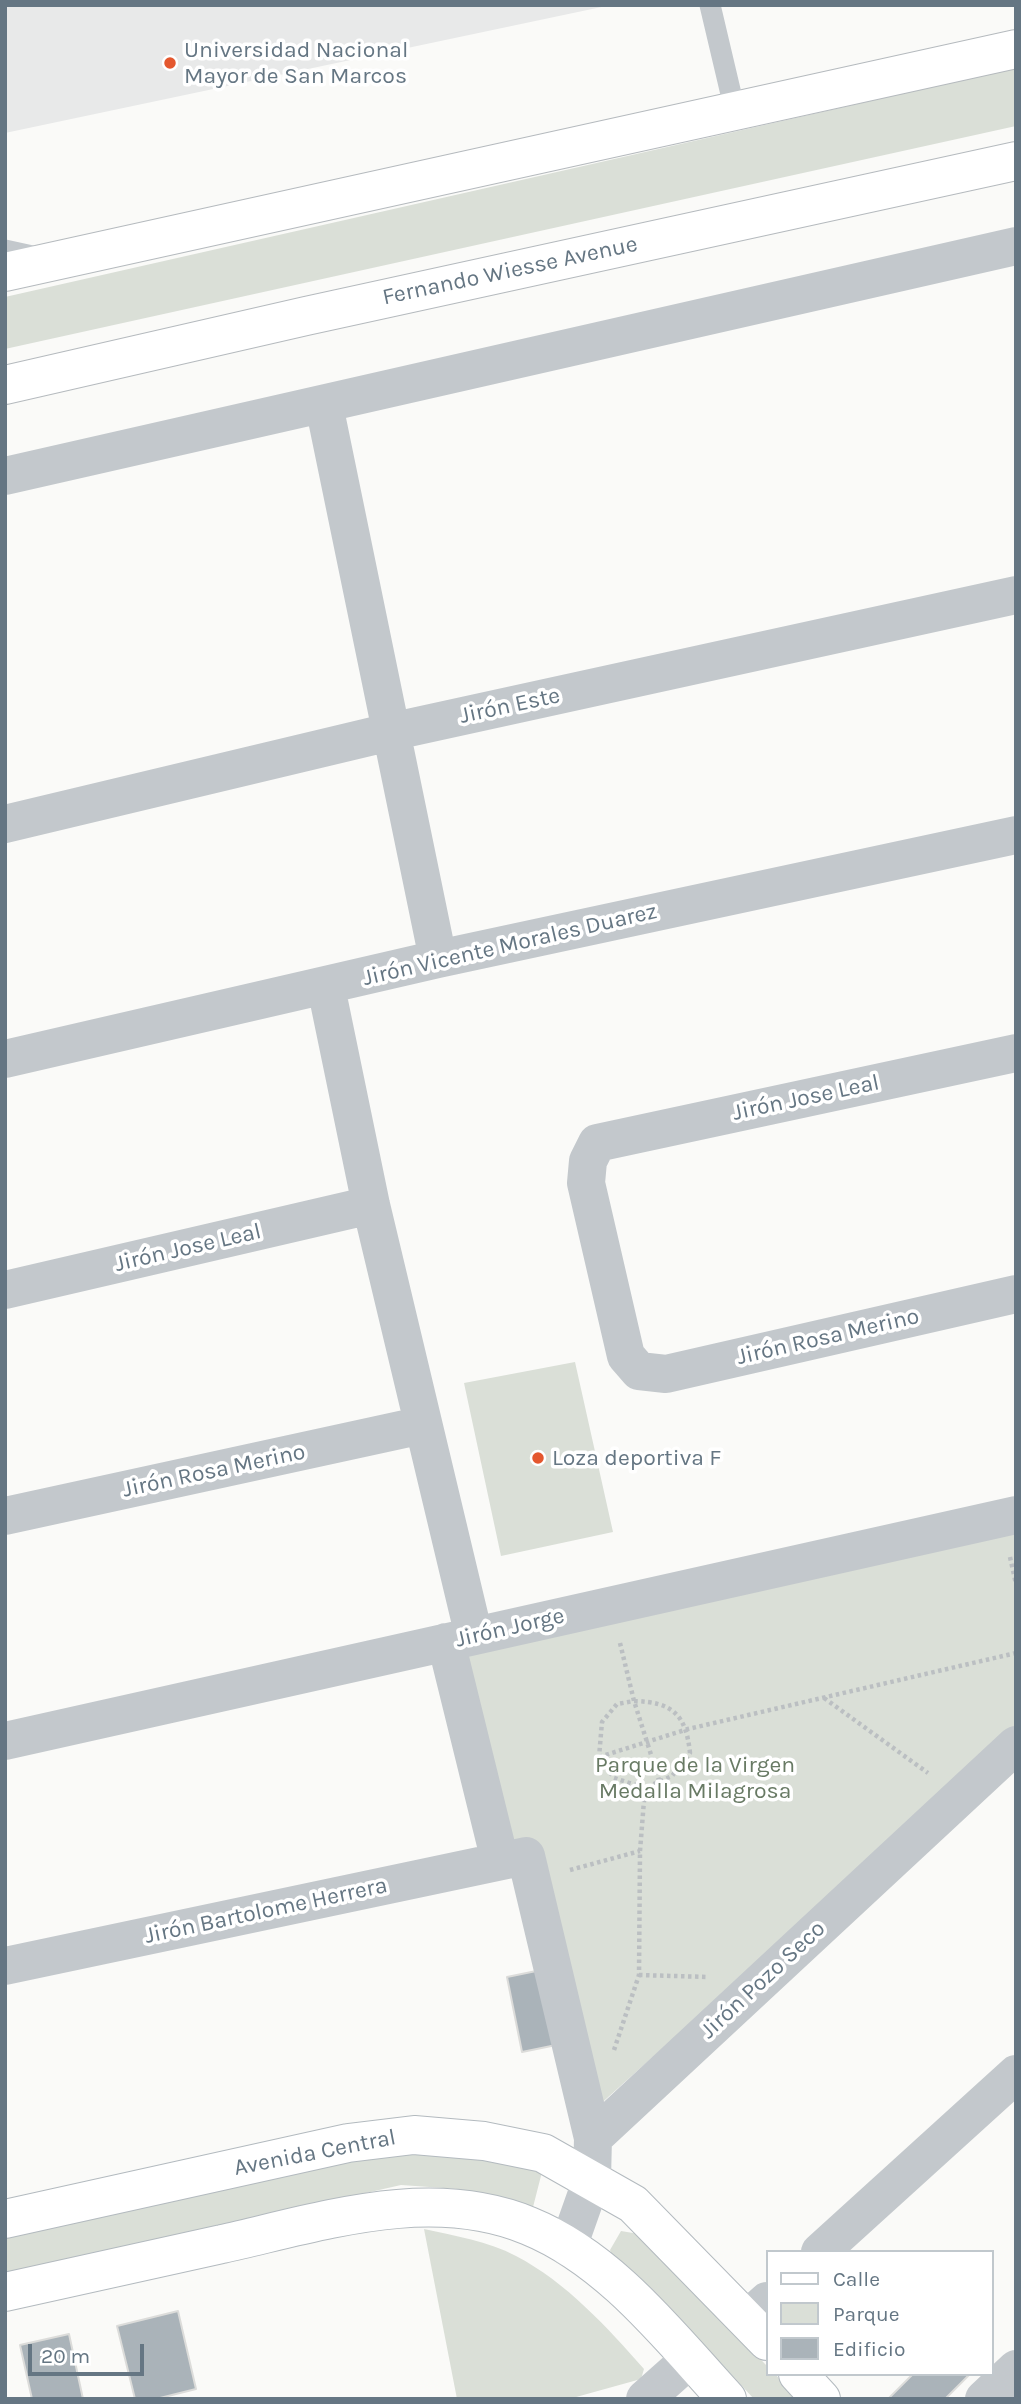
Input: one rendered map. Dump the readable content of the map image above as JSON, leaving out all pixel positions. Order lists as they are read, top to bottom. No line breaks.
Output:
{"streets":{"main road":["Fernando Wiesse Avenue","Avenida Central"],"street":["Jirón Este","Jirón Vicente Morales Duarez","Jirón Jose Leal","Jirón Rosa Merino","Jirón Jorge","Jirón Bartolome Herrera","Jirón Pozo Seco"]},"crossings":[["Jirón Jose Leal","Jirón Rosa Merino"]],"parks":["Parque de la Virgen Medalla Milagrosa"],"places":["Universidad Nacional Mayor de San Marcos","Loza deportiva F"],"legend":["Calle","Parque","Edificio"],"scale_bar":"20 m"}
